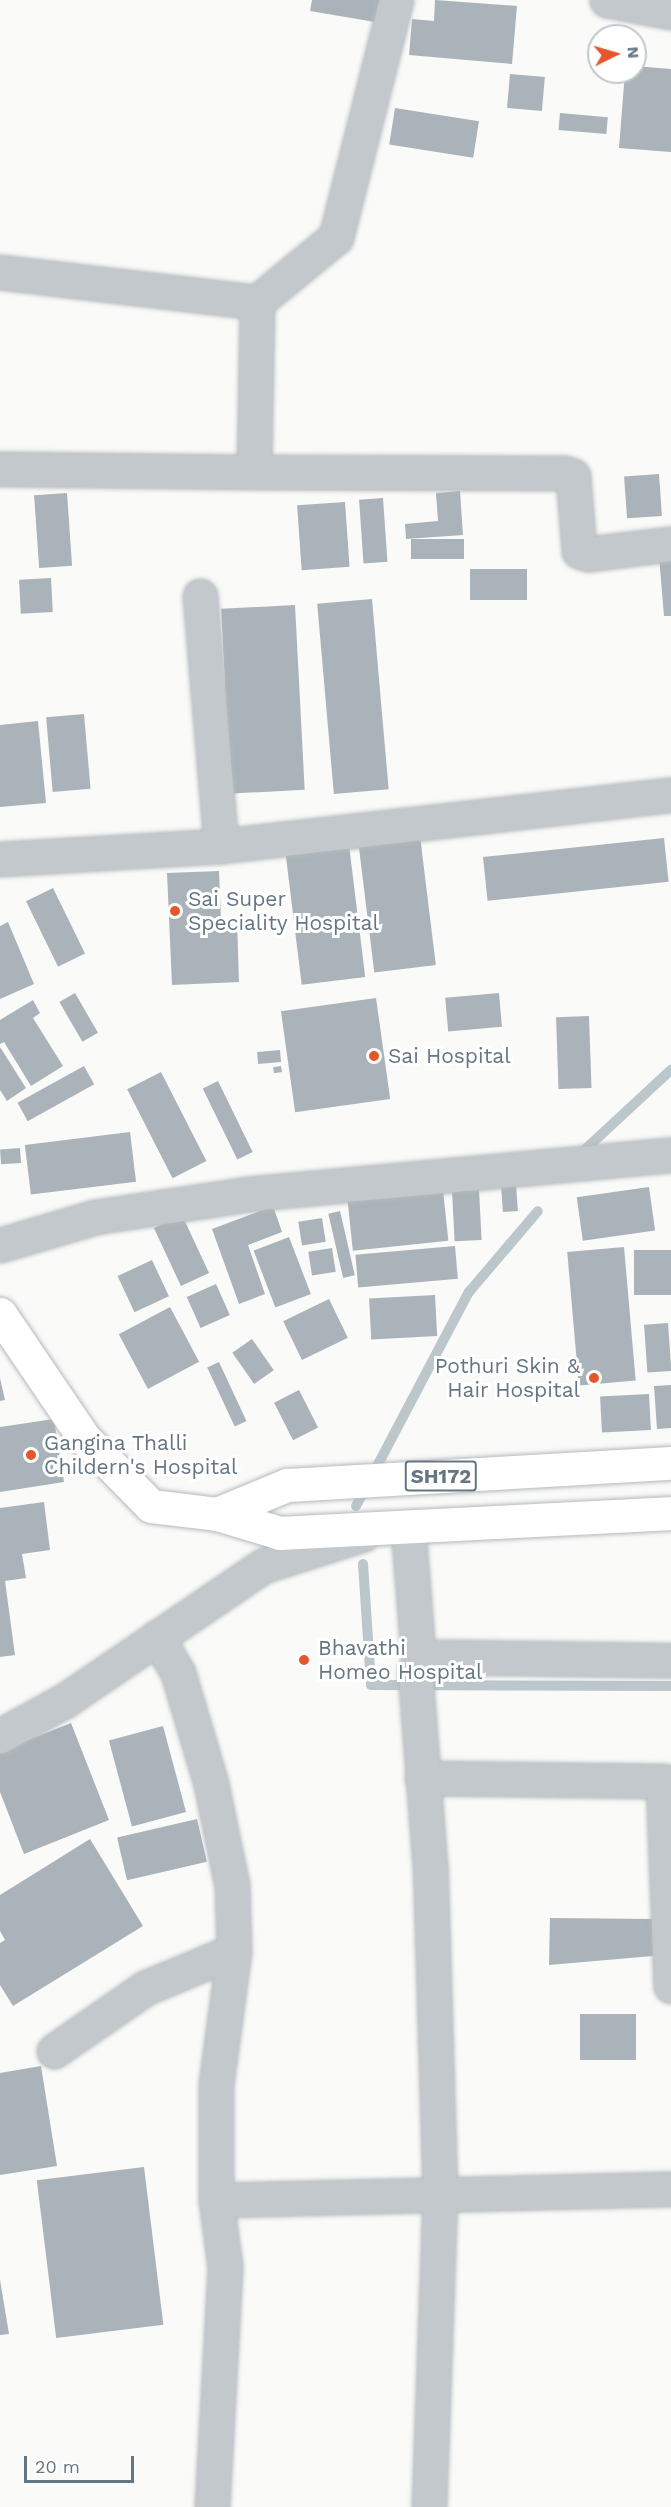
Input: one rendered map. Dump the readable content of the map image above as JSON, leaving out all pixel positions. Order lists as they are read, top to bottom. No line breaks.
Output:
{"streets":{"main road":["SH172"]},"places":["Sai Super Speciality Hospital","Sai Hospital","Pothuri Skin & Hair Hospital","Gangina Thalli Childern's Hospital","Bhavathi Homeo Hospital"],"scale_bar":"20 m","north":"right"}
